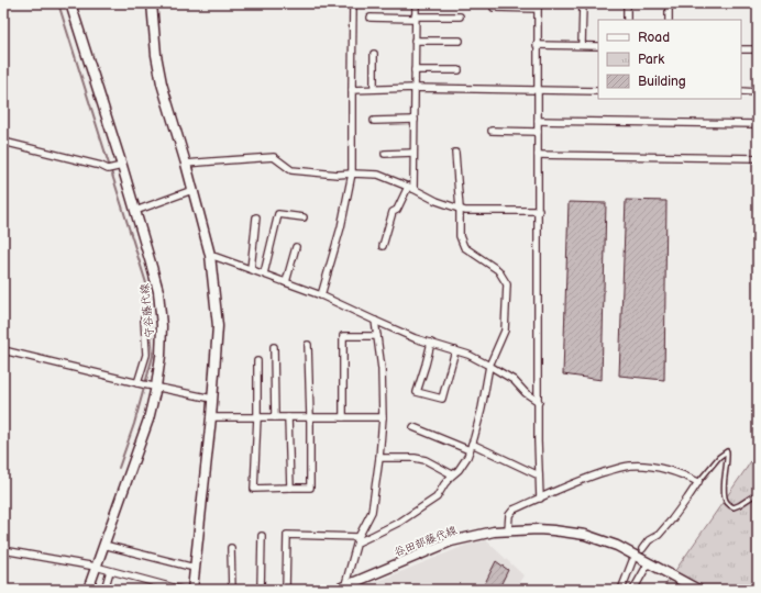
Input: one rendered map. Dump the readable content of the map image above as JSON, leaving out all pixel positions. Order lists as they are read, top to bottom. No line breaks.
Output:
{"streets":{"main road":["守谷藤代線","谷田部藤代線"]},"legend":["Road","Park","Building"]}
